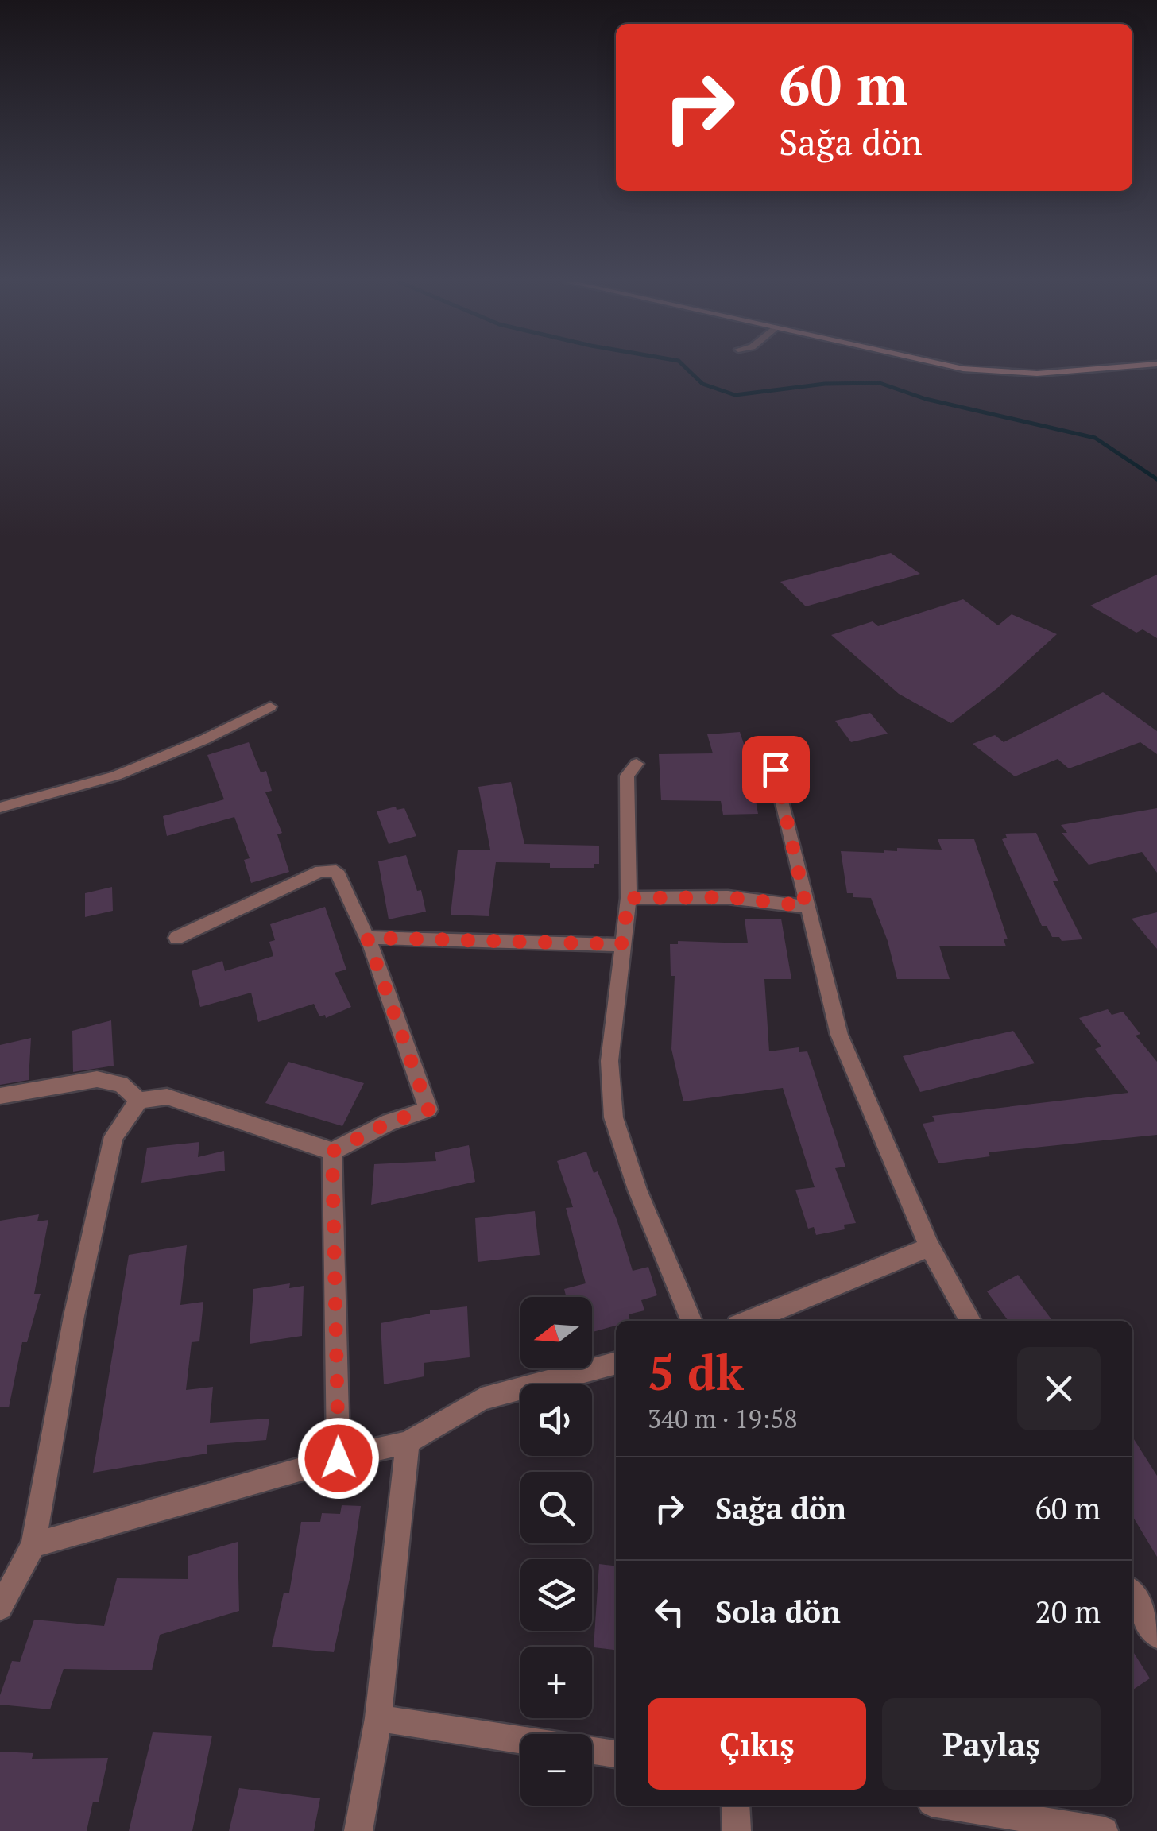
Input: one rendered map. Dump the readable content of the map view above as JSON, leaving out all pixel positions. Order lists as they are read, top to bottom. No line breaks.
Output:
{"north":"left","page":{"turn":["60 m","Sağa dön"],"map_buttons":["+","−"],"heading":["5 dk","340 m · 19:58"],"list":[{"name":"Sağa dön","value":"60 m"},{"name":"Sola dön","value":"20 m"}],"buttons":["Çıkış","Paylaş"]}}
